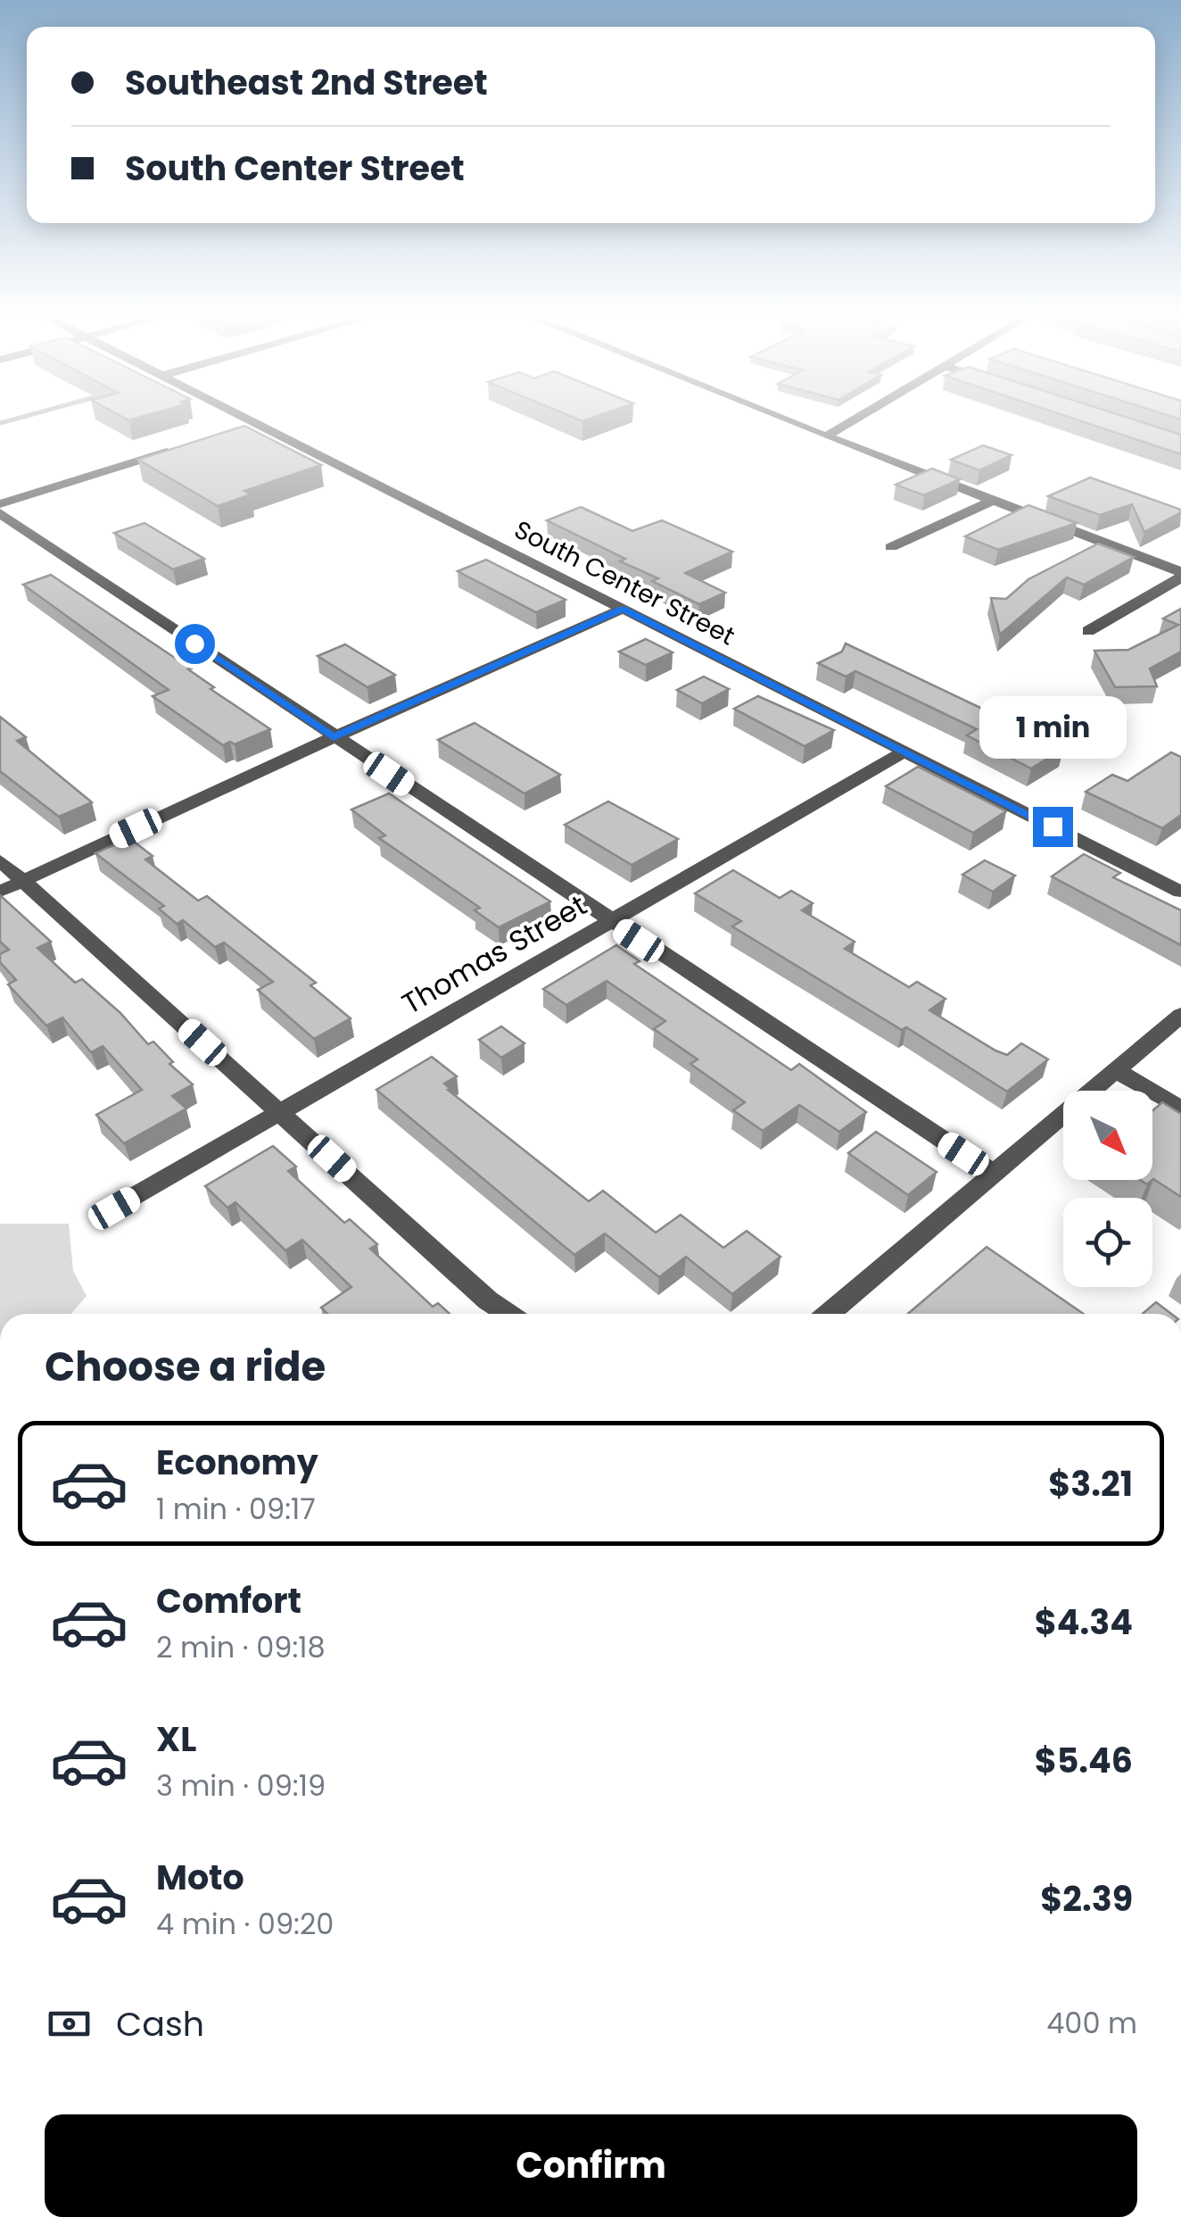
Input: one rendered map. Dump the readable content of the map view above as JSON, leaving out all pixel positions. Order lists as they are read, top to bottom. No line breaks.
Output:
{"streets":{"street":["South Center Street","Thomas Street"]},"crossings":[["South Center Street","Thomas Street"]],"north":"bottom right","page":{"banner":["Southeast 2nd Street","South Center Street"],"bubble":"1 min","heading":"Choose a ride","list":[{"name":"Economy","note":"1 min · 09:17","value":"$3.21"},{"name":"Comfort","note":"2 min · 09:18","value":"$4.34"},{"name":"XL","note":"3 min · 09:19","value":"$5.46"},{"name":"Moto","note":"4 min · 09:20","value":"$2.39"}],"pay":["Cash","400 m"],"buttons":"Confirm"}}
